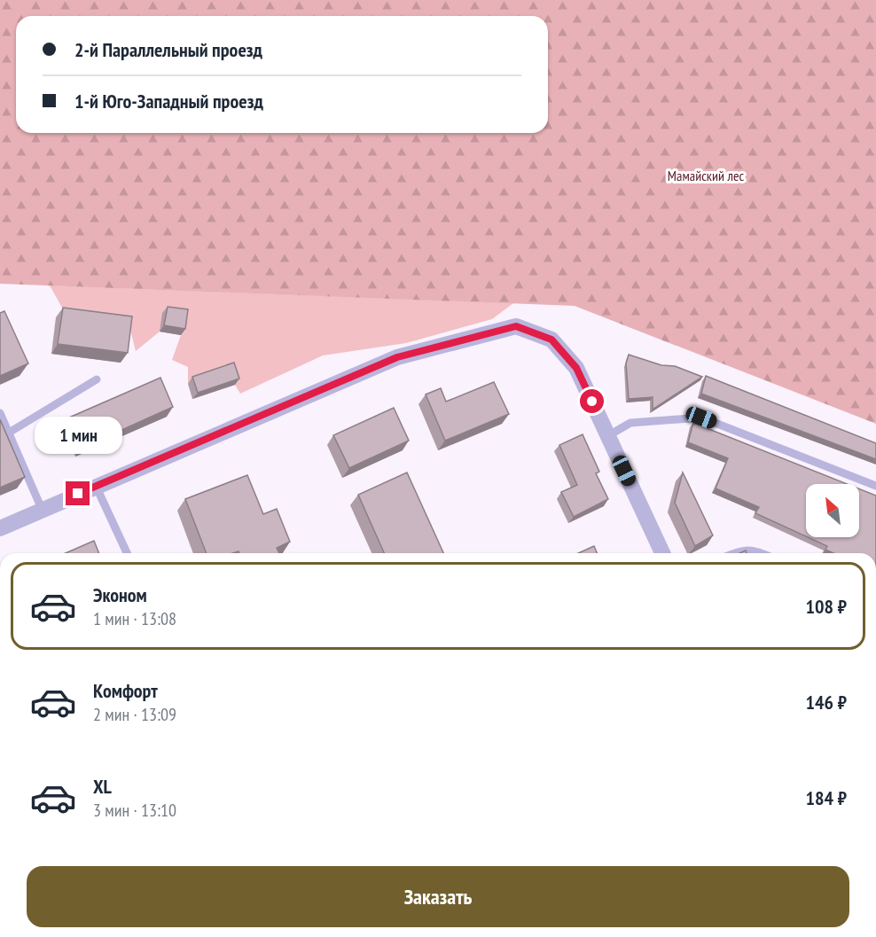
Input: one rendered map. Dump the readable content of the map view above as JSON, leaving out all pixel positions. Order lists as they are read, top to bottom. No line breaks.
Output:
{"parks":["Мамайский лес"],"north":"top left","page":{"banner":["2-й Параллельный проезд","1-й Юго-Западный проезд"],"bubble":"1 мин","list":[{"name":"Эконом","note":"1 мин · 13:08","value":"108 ₽"},{"name":"Комфорт","note":"2 мин · 13:09","value":"146 ₽"},{"name":"XL","note":"3 мин · 13:10","value":"184 ₽"}],"buttons":"Заказать"}}
